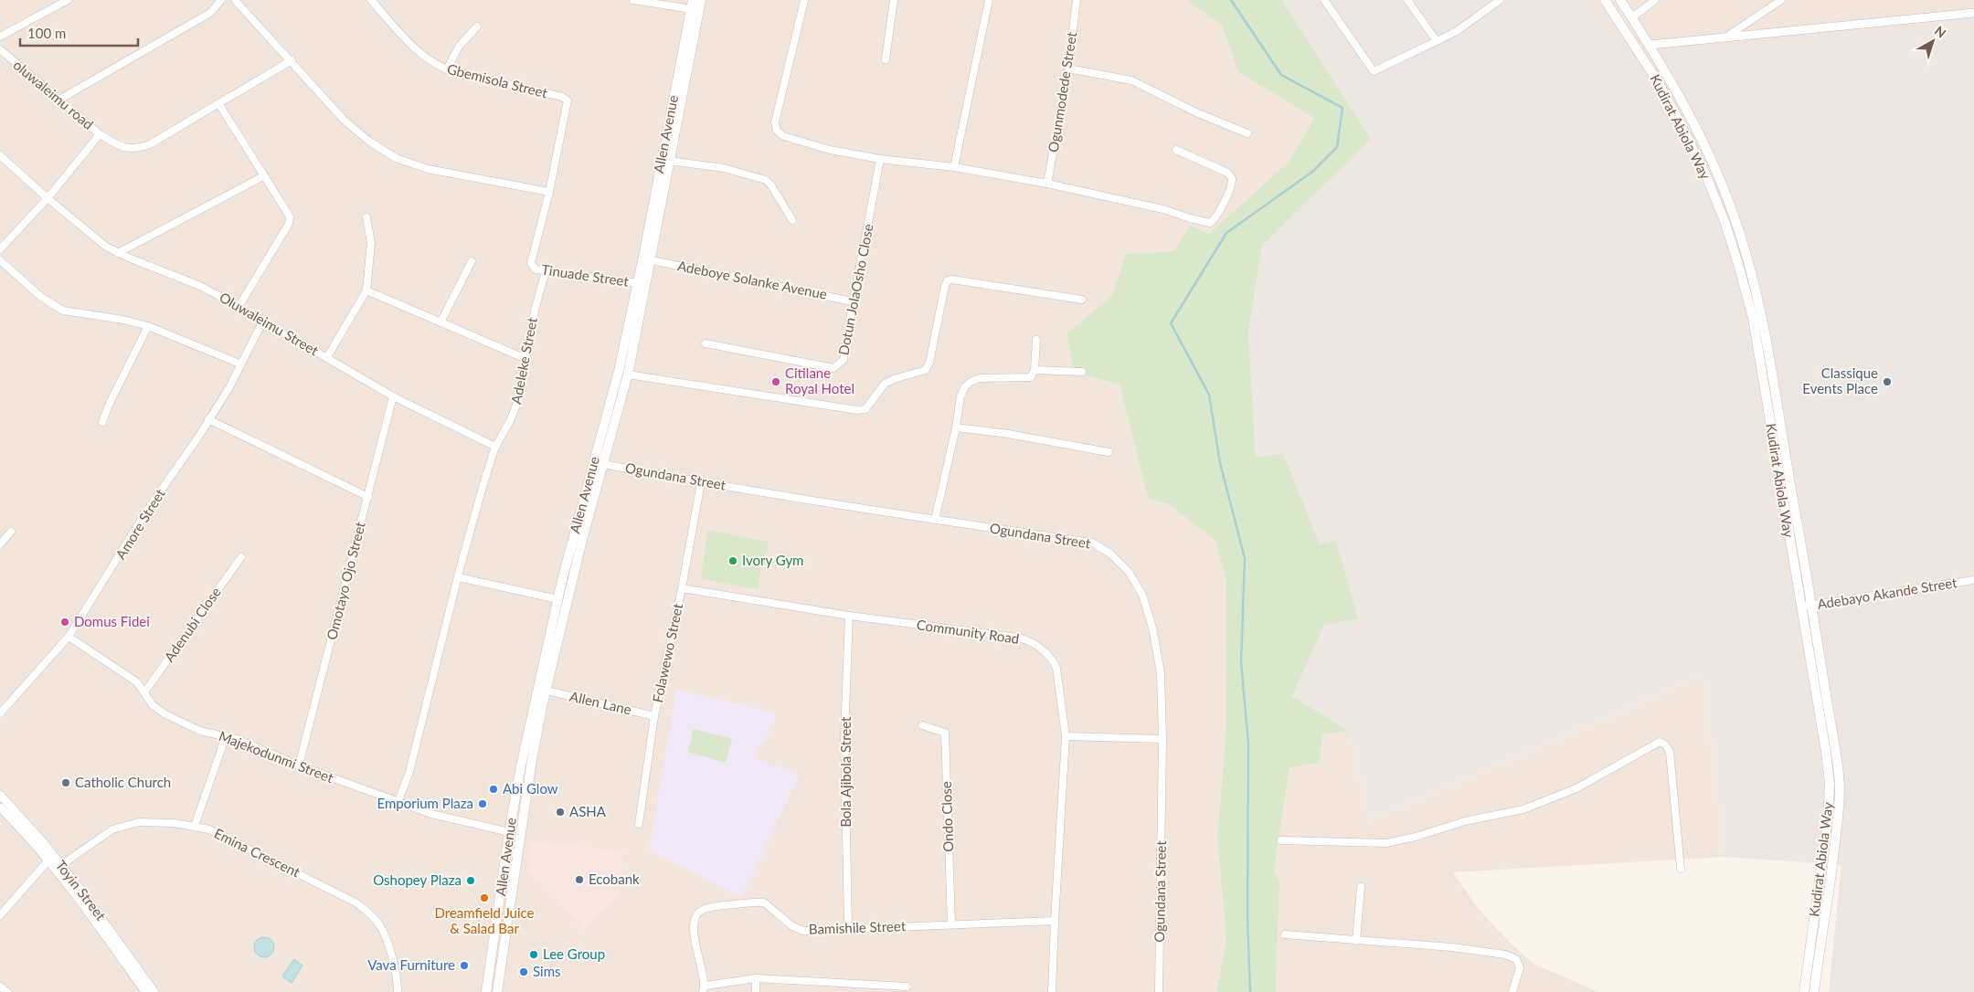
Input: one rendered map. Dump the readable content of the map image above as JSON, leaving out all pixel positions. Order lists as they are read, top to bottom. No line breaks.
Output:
{"streets":{"main road":["Kudirat Abiola Way","Allen Avenue"],"street":["Gbemisola Street","Ogunmodede Street","oluwaleimu road","Tinuade Street","Adeboye Solanke Avenue","Dotun JolaOsho Close","Oluwaleimu Street","Adeleke Street","Ogundana Street","Amore Street","Omotayo Ojo Street","Adebayo Akande Street","Adenubi Close","Community Road","Folawewo Street","Allen Lane","Majekodunmi Street","Bola Ajibola Street","Ondo Close","Emina Crescent","Toyin Street","Bamishile Street"]},"crossings":[["Gbemisola Street","Tinuade Street"],["oluwaleimu road","Oluwaleimu Street"],["Kudirat Abiola Way","Adebayo Akande Street"],["Allen Avenue","Tinuade Street"],["Allen Avenue","Adeboye Solanke Avenue"],["Allen Avenue","Ogundana Street"],["Allen Avenue","Allen Lane"],["Allen Avenue","Majekodunmi Street"],["Tinuade Street","Adeleke Street"],["Adeboye Solanke Avenue","Dotun JolaOsho Close"],["Oluwaleimu Street","Adeleke Street"],["Oluwaleimu Street","Amore Street"],["Oluwaleimu Street","Omotayo Ojo Street"],["Adeleke Street","Majekodunmi Street"],["Ogundana Street","Folawewo Street"],["Amore Street","Majekodunmi Street"],["Omotayo Ojo Street","Majekodunmi Street"],["Adenubi Close","Majekodunmi Street"],["Community Road","Folawewo Street"],["Community Road","Bola Ajibola Street"],["Community Road","Bamishile Street"],["Folawewo Street","Allen Lane"],["Bola Ajibola Street","Bamishile Street"],["Ondo Close","Bamishile Street"],["Emina Crescent","Toyin Street"]],"places":["Citilane Royal Hotel","Classique Events Place","Ivory Gym","Domus Fidei","Catholic Church","Abi Glow","Emporium Plaza","ASHA","Ecobank","Oshopey Plaza","Dreamfield Juice & Salad Bar","Lee Group","Vava Furniture","Sims"],"scale_bar":"100 m","north":"top right"}
